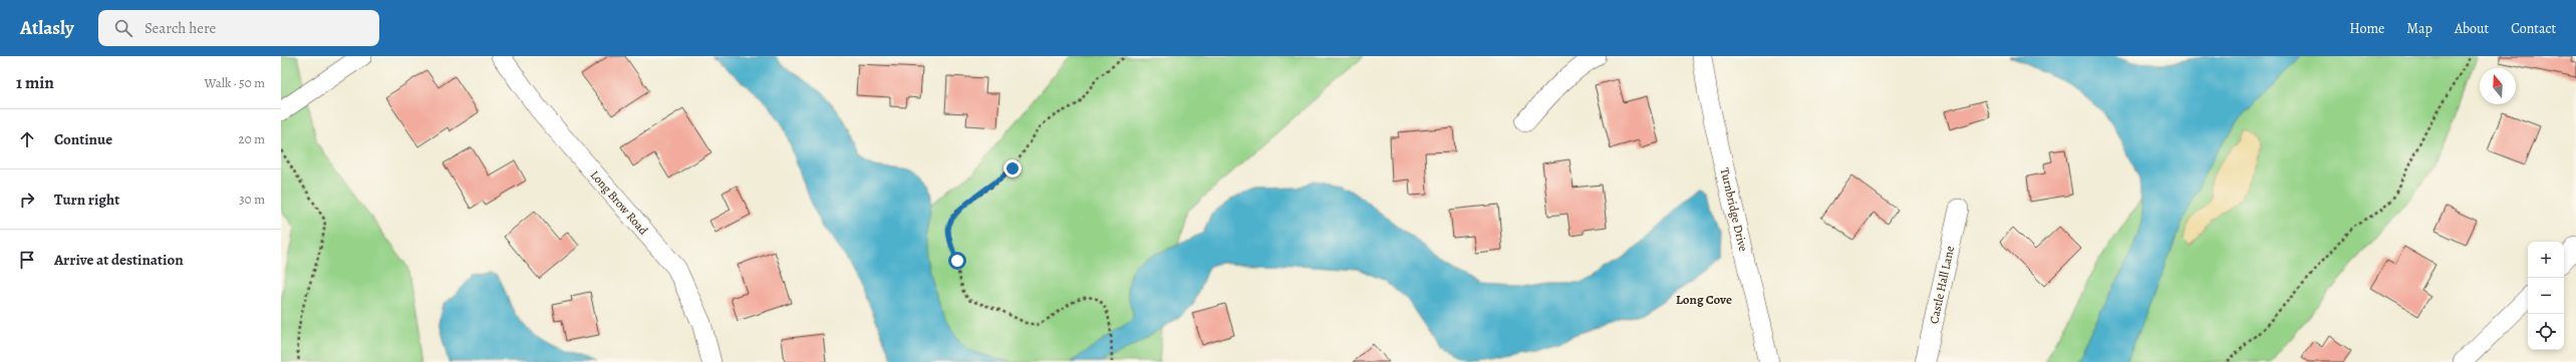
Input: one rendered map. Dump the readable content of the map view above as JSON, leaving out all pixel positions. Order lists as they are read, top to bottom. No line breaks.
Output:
{"streets":{"street":["Long Brow Road","Turnbridge Drive","Castle Hall Lane"]},"districts":["Long Cove"],"north":"top","page":{"header":"Atlasly","search":"Search here","nav":["Home","Map","About","Contact"],"heading":["1 min","Walk · 50 m"],"list":[["Continue","20 m"],["Turn right","30 m"],"Arrive at destination"],"map_buttons":["+","−"]}}
